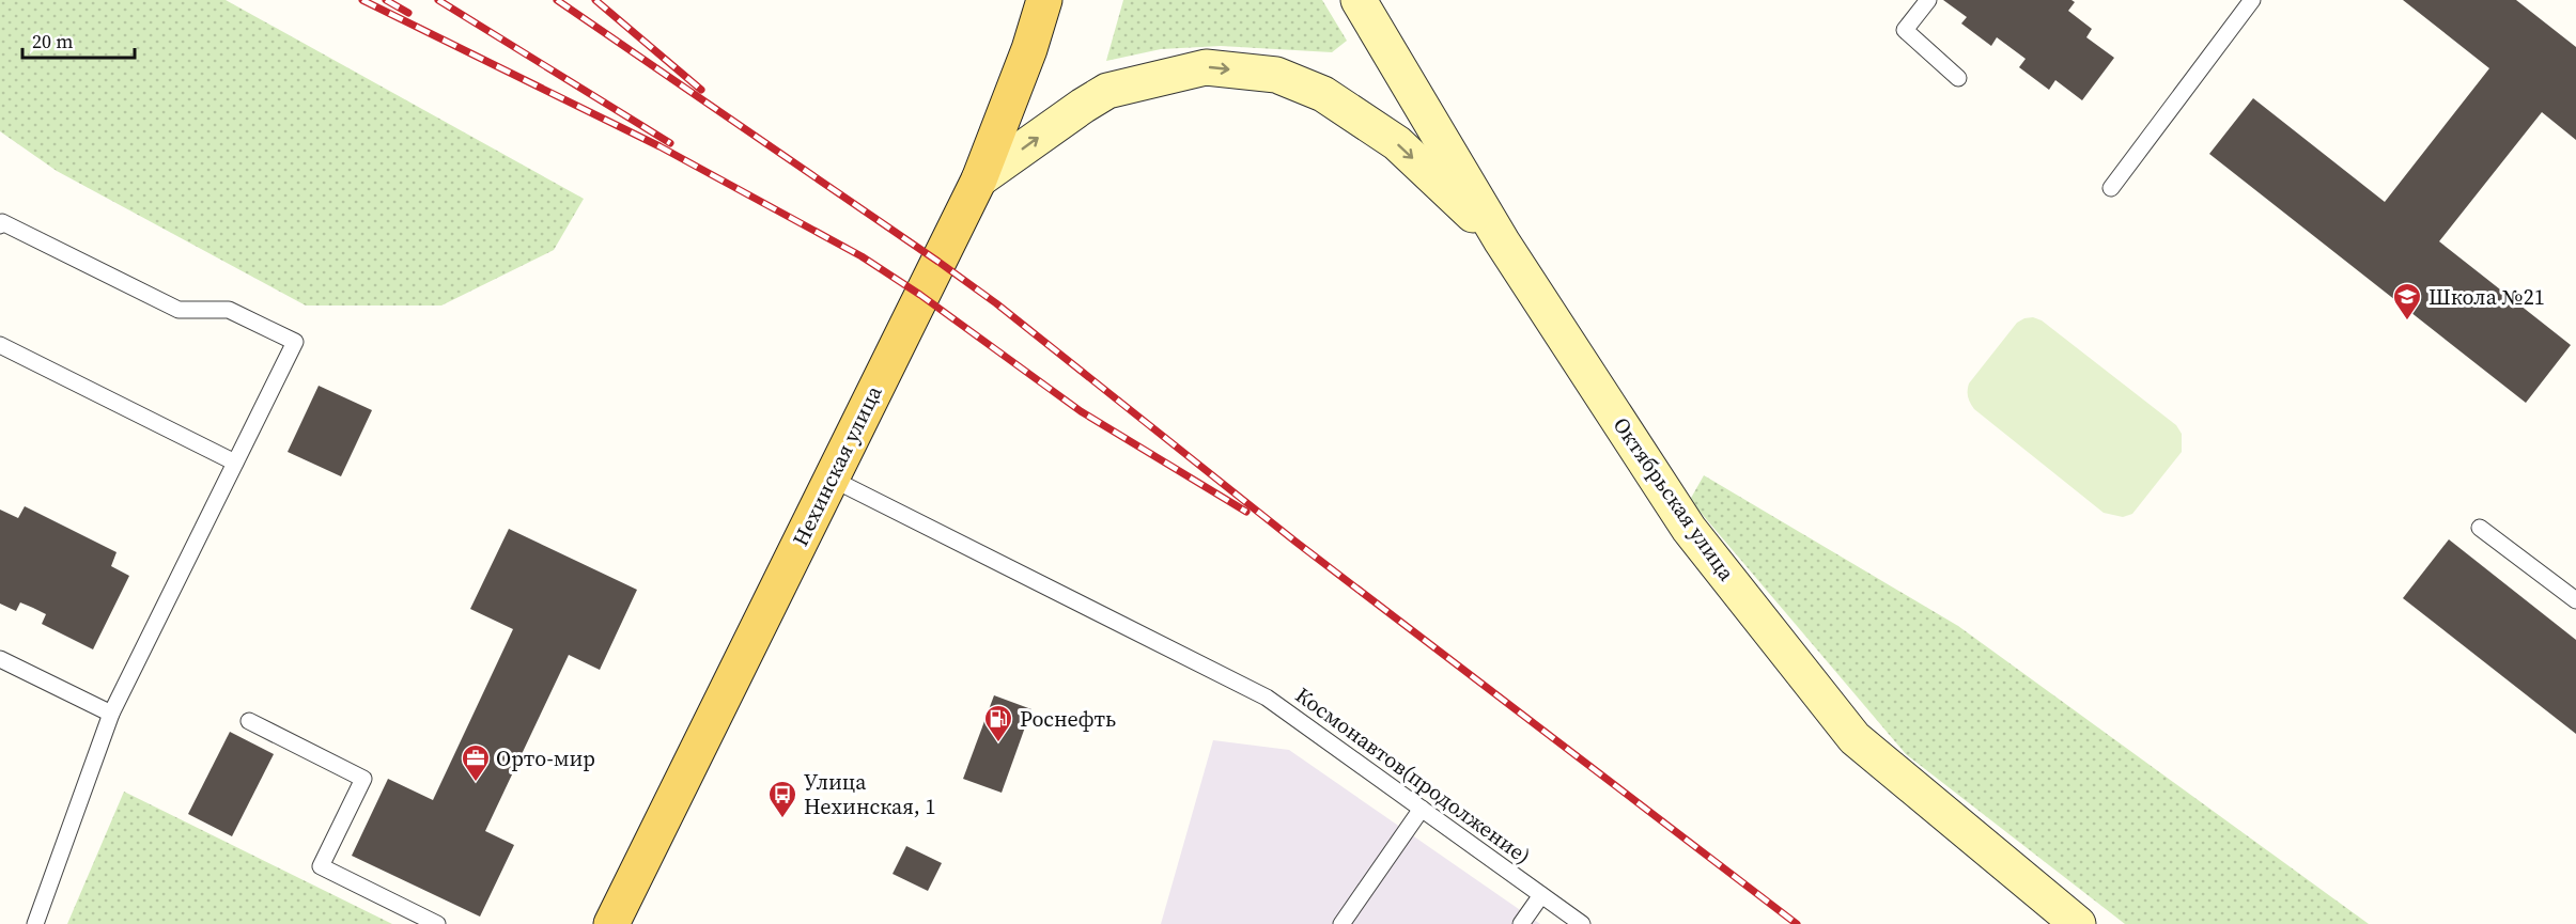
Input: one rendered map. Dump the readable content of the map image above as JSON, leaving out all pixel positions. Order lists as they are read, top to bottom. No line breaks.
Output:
{"streets":{"main road":["Нехинская улица","Октябрьская улица"],"lane":["Космонавтов(продолжение)"]},"crossings":[["Нехинская улица","Космонавтов(продолжение)"]],"places":{"school or university":["Школа №21"],"fuel station":["Роснефть"],"office":["Орто-мир"],"bus stop":["Улица Нехинская, 1"]},"scale_bar":"20 m"}
